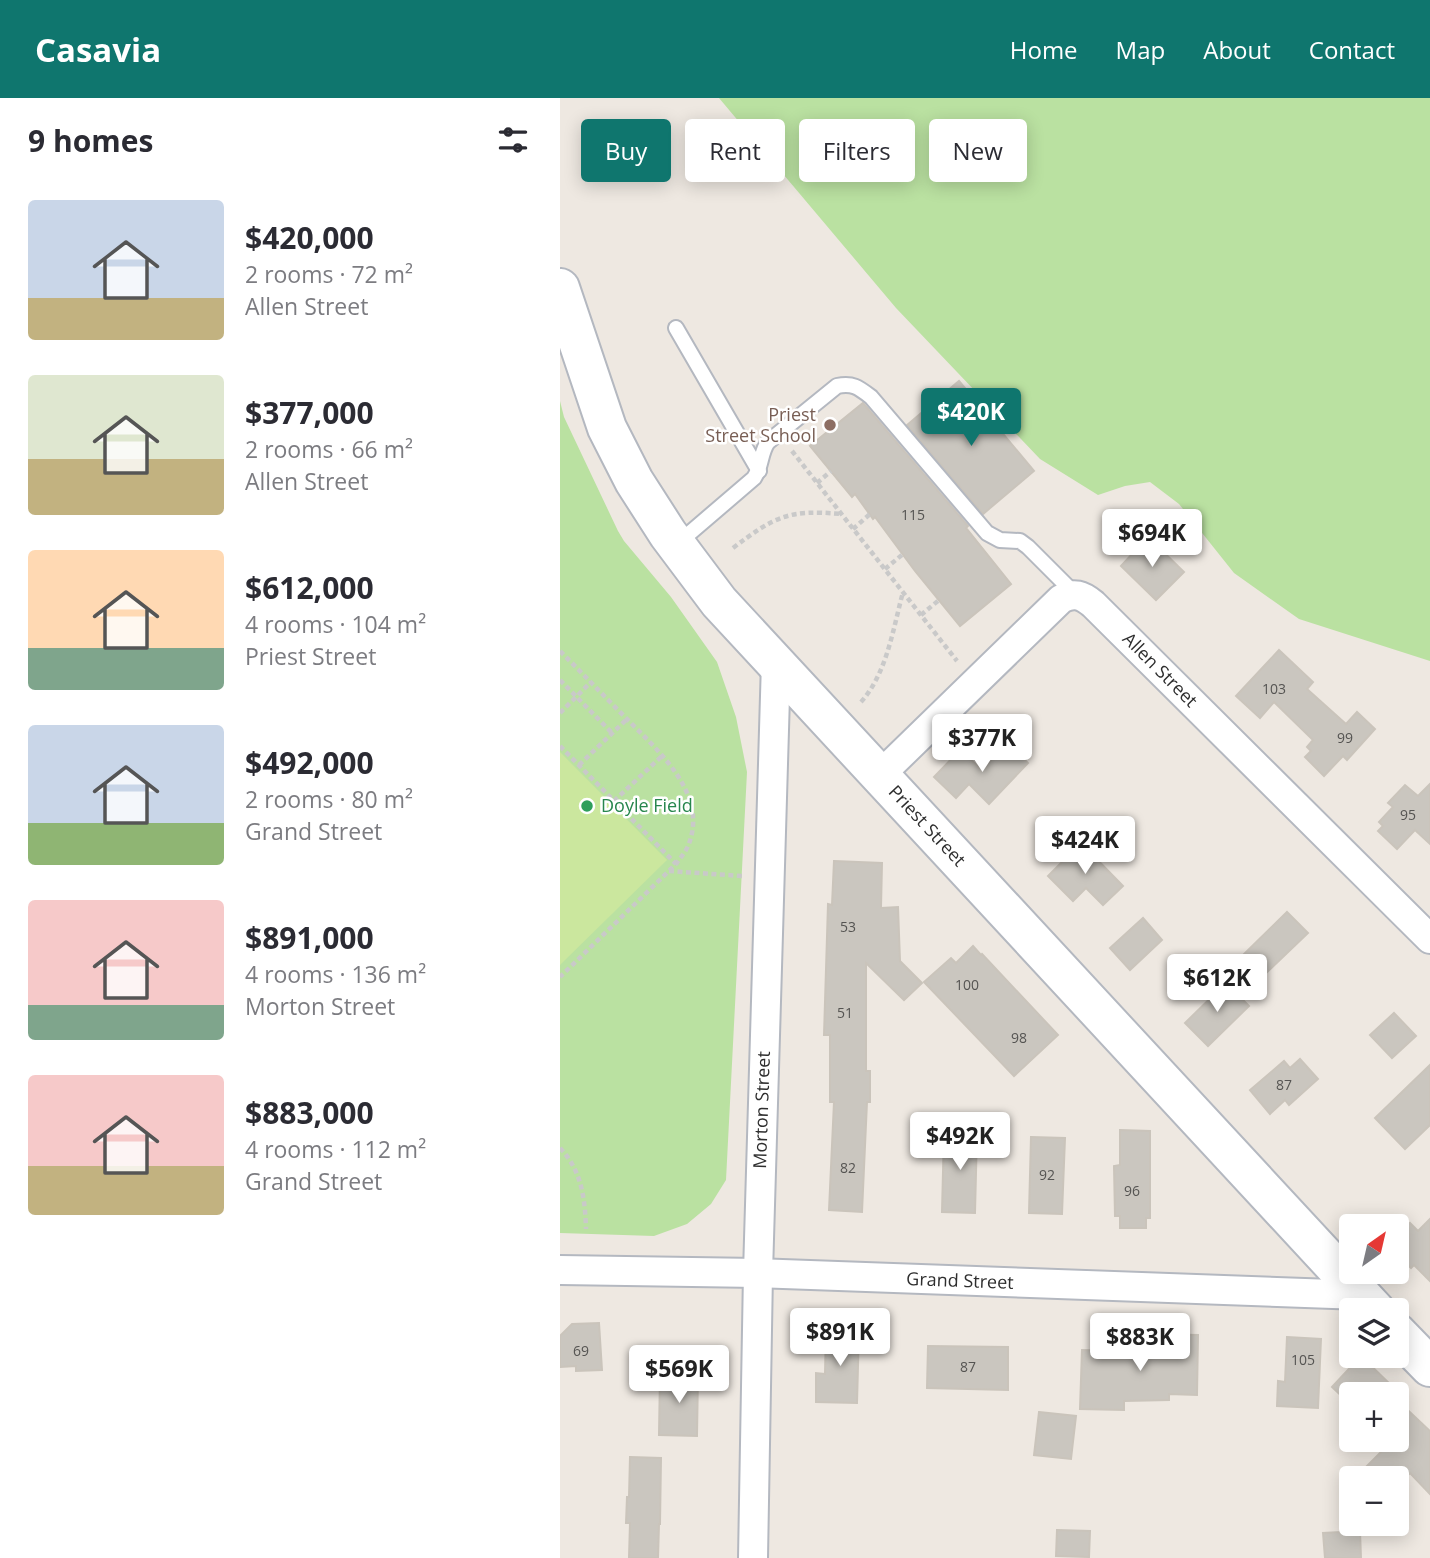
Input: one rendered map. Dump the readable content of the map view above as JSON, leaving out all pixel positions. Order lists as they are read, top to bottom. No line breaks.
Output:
{"streets":{"main road":["Priest Street"],"street":["Allen Street","Morton Street","Grand Street"]},"crossings":[["Priest Street","Morton Street"],["Morton Street","Grand Street"]],"places":["Priest Street School","Doyle Field"],"house_numbers":["115","103","99","95","53","100","51","98","87","82","92","96","69","105","87"],"north":"top right","page":{"header":"Casavia","nav":["Home","Map","About","Contact"],"heading":"9 homes","chip":["Buy","Rent","Filters","New"],"list":[{"name":"$420,000","note":"2 rooms · 72 m² · Allen Street"},{"name":"$377,000","note":"2 rooms · 66 m² · Allen Street"},{"name":"$612,000","note":"4 rooms · 104 m² · Priest Street"},{"name":"$492,000","note":"2 rooms · 80 m² · Grand Street"},{"name":"$891,000","note":"4 rooms · 136 m² · Morton Street"},{"name":"$883,000","note":"4 rooms · 112 m² · Grand Street"}],"price":["$420K","$694K","$377K","$424K","$612K","$492K","$891K","$883K","$569K"],"map_buttons":["+","−"]}}
